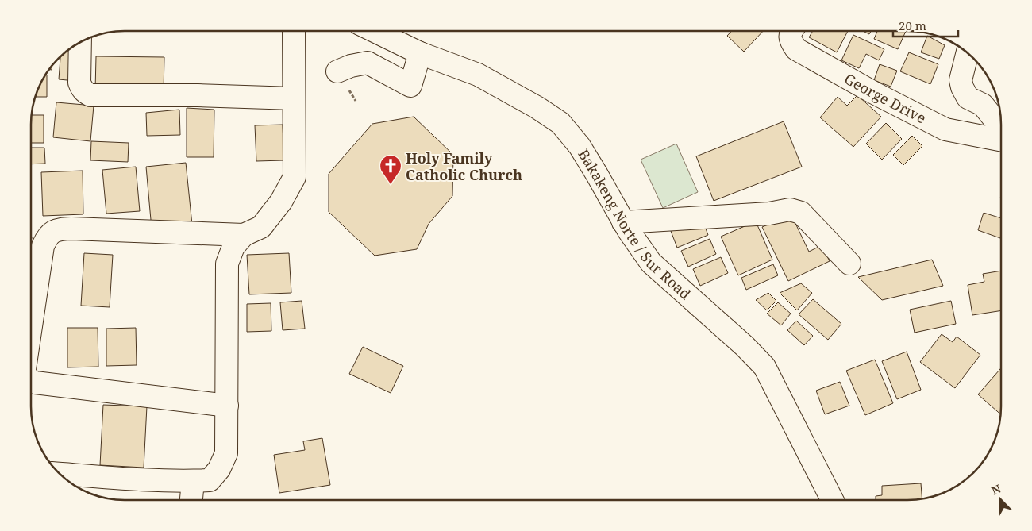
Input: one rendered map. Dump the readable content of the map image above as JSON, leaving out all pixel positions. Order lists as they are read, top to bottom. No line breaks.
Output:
{"streets":{"street":["George Drive","Bakakeng Norte / Sur Road"]},"places":{"church":["Holy Family Catholic Church"]},"scale_bar":"20 m","north":"top left"}
